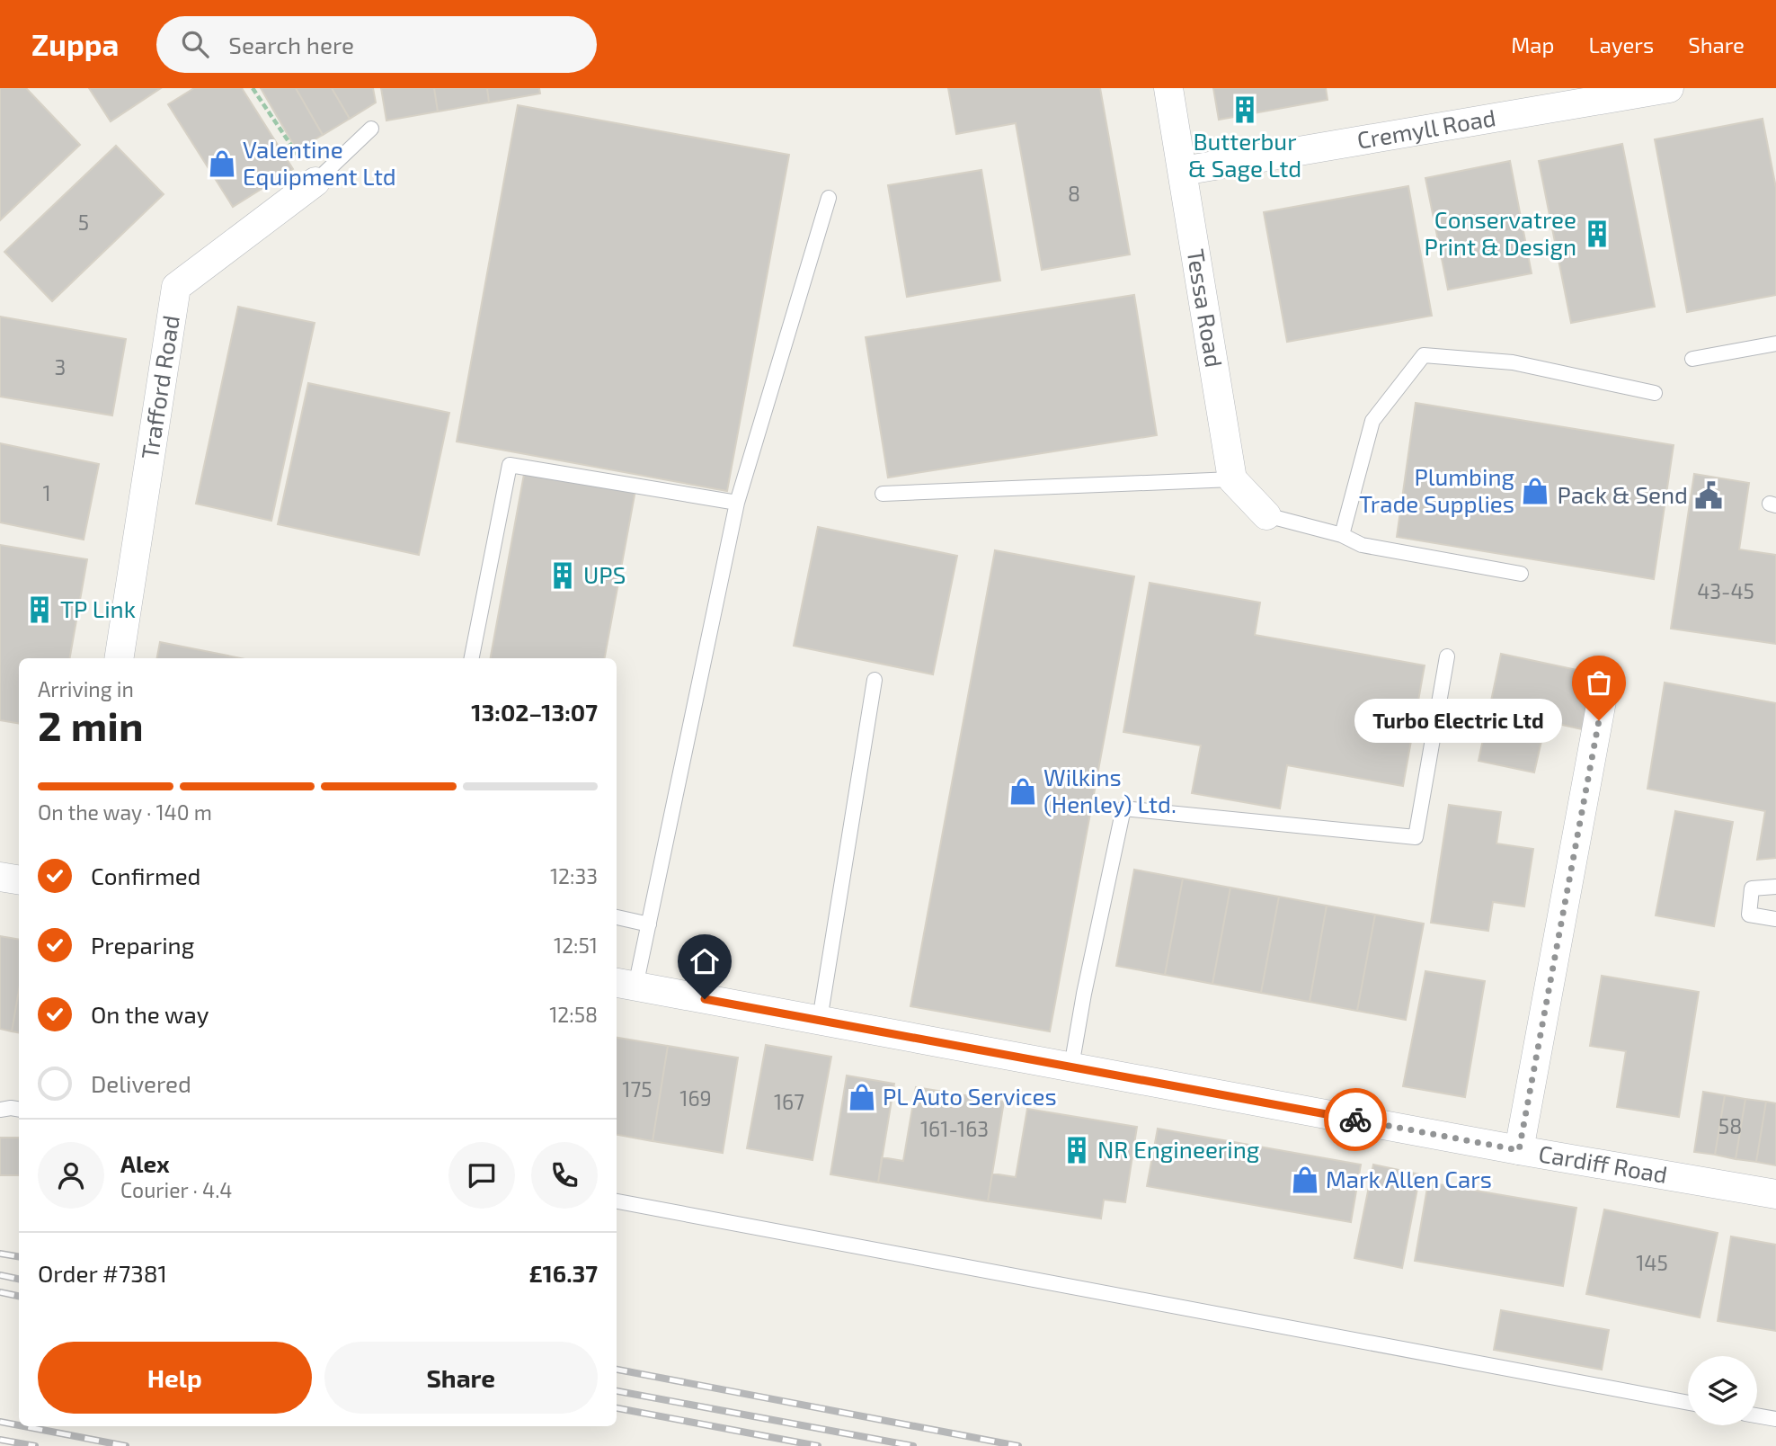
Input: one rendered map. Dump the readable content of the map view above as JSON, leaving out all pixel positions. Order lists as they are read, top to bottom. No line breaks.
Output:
{"streets":{"street":["Cremyll Road","Tessa Road","Trafford Road","Cardiff Road"]},"crossings":[["Cremyll Road","Tessa Road"]],"places":{"building":["Butterbur & Sage Ltd","Conservatree Print & Design","UPS","TP Link","NR Engineering"],"shop":["Valentine Equipment Ltd","Plumbing Trade Supplies","Wilkins (Henley) Ltd.","PL Auto Services","Mark Allen Cars"],"public building":["Pack & Send"],"other":["Turbo Electric Ltd"]},"house_numbers":["8","5","3","1","43-45","175","169","167","58","161-163","145"],"page":{"header":"Zuppa","search":"Search here","nav":["Map","Layers","Share"],"heading":["2 min","Arriving in","13:02–13:07"],"panel":["Alex","Courier · 4.4","Order #7381","£16.37"],"bubble":"Turbo Electric Ltd","bar":"On the way · 140 m","list":[["Confirmed","12:33"],["Preparing","12:51"],["On the way","12:58"],"Delivered"],"buttons":["Help","Share"]}}
